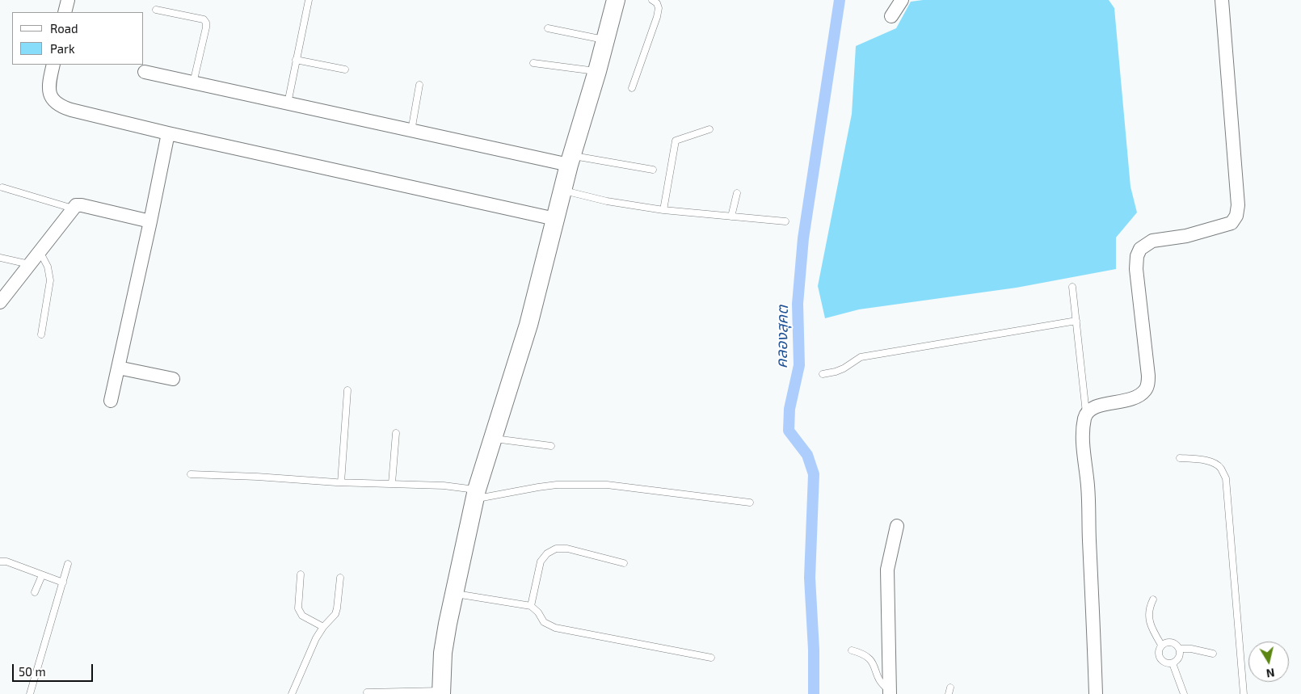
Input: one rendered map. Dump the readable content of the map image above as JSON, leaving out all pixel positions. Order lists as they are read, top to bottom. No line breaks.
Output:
{"water":["คลองสุคต"],"legend":["Road","Park"],"scale_bar":"50 m","north":"bottom"}
